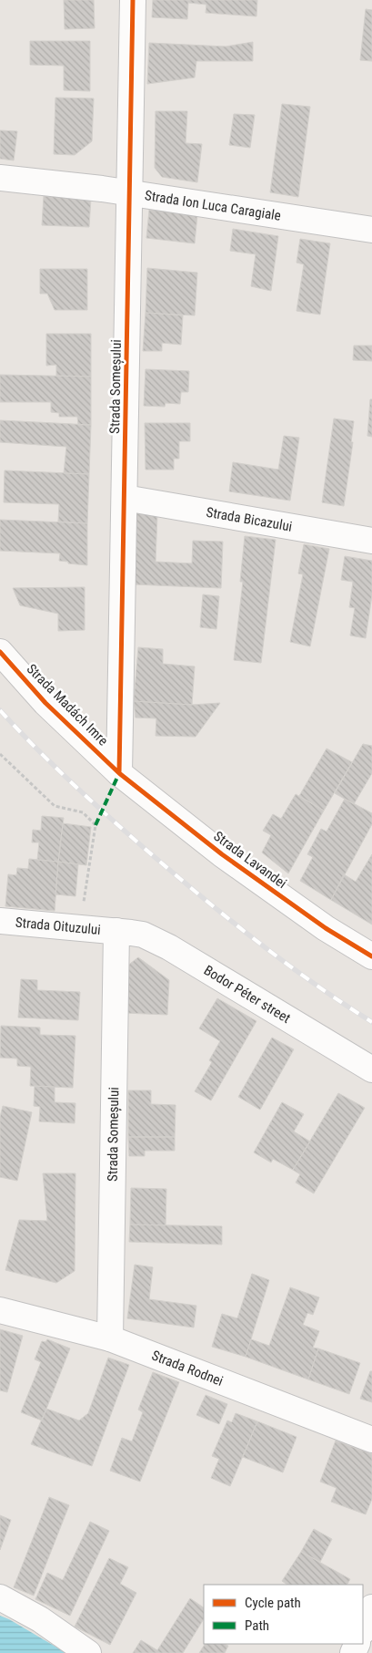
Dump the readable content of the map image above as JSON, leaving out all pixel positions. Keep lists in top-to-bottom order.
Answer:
{
  "streets": {
    "street": [
      "Strada Ion Luca Caragiale",
      "Strada Someșului",
      "Strada Bicazului",
      "Strada Madách Imre",
      "Strada Lavandei",
      "Strada Oituzului",
      "Bodor Péter street",
      "Strada Rodnei"
    ]
  },
  "crossings": [
    ["Strada Ion Luca Caragiale", "Strada Someșului"],
    ["Strada Someșului", "Strada Bicazului"],
    ["Strada Someșului", "Strada Madách Imre"],
    ["Strada Someșului", "Strada Lavandei"],
    ["Strada Someșului", "Strada Oituzului"],
    ["Strada Someșului", "Bodor Péter street"],
    ["Strada Someșului", "Strada Rodnei"],
    ["Strada Madách Imre", "Strada Lavandei"],
    ["Strada Oituzului", "Bodor Péter street"]
  ],
  "legend": ["Cycle path", "Path"]
}
